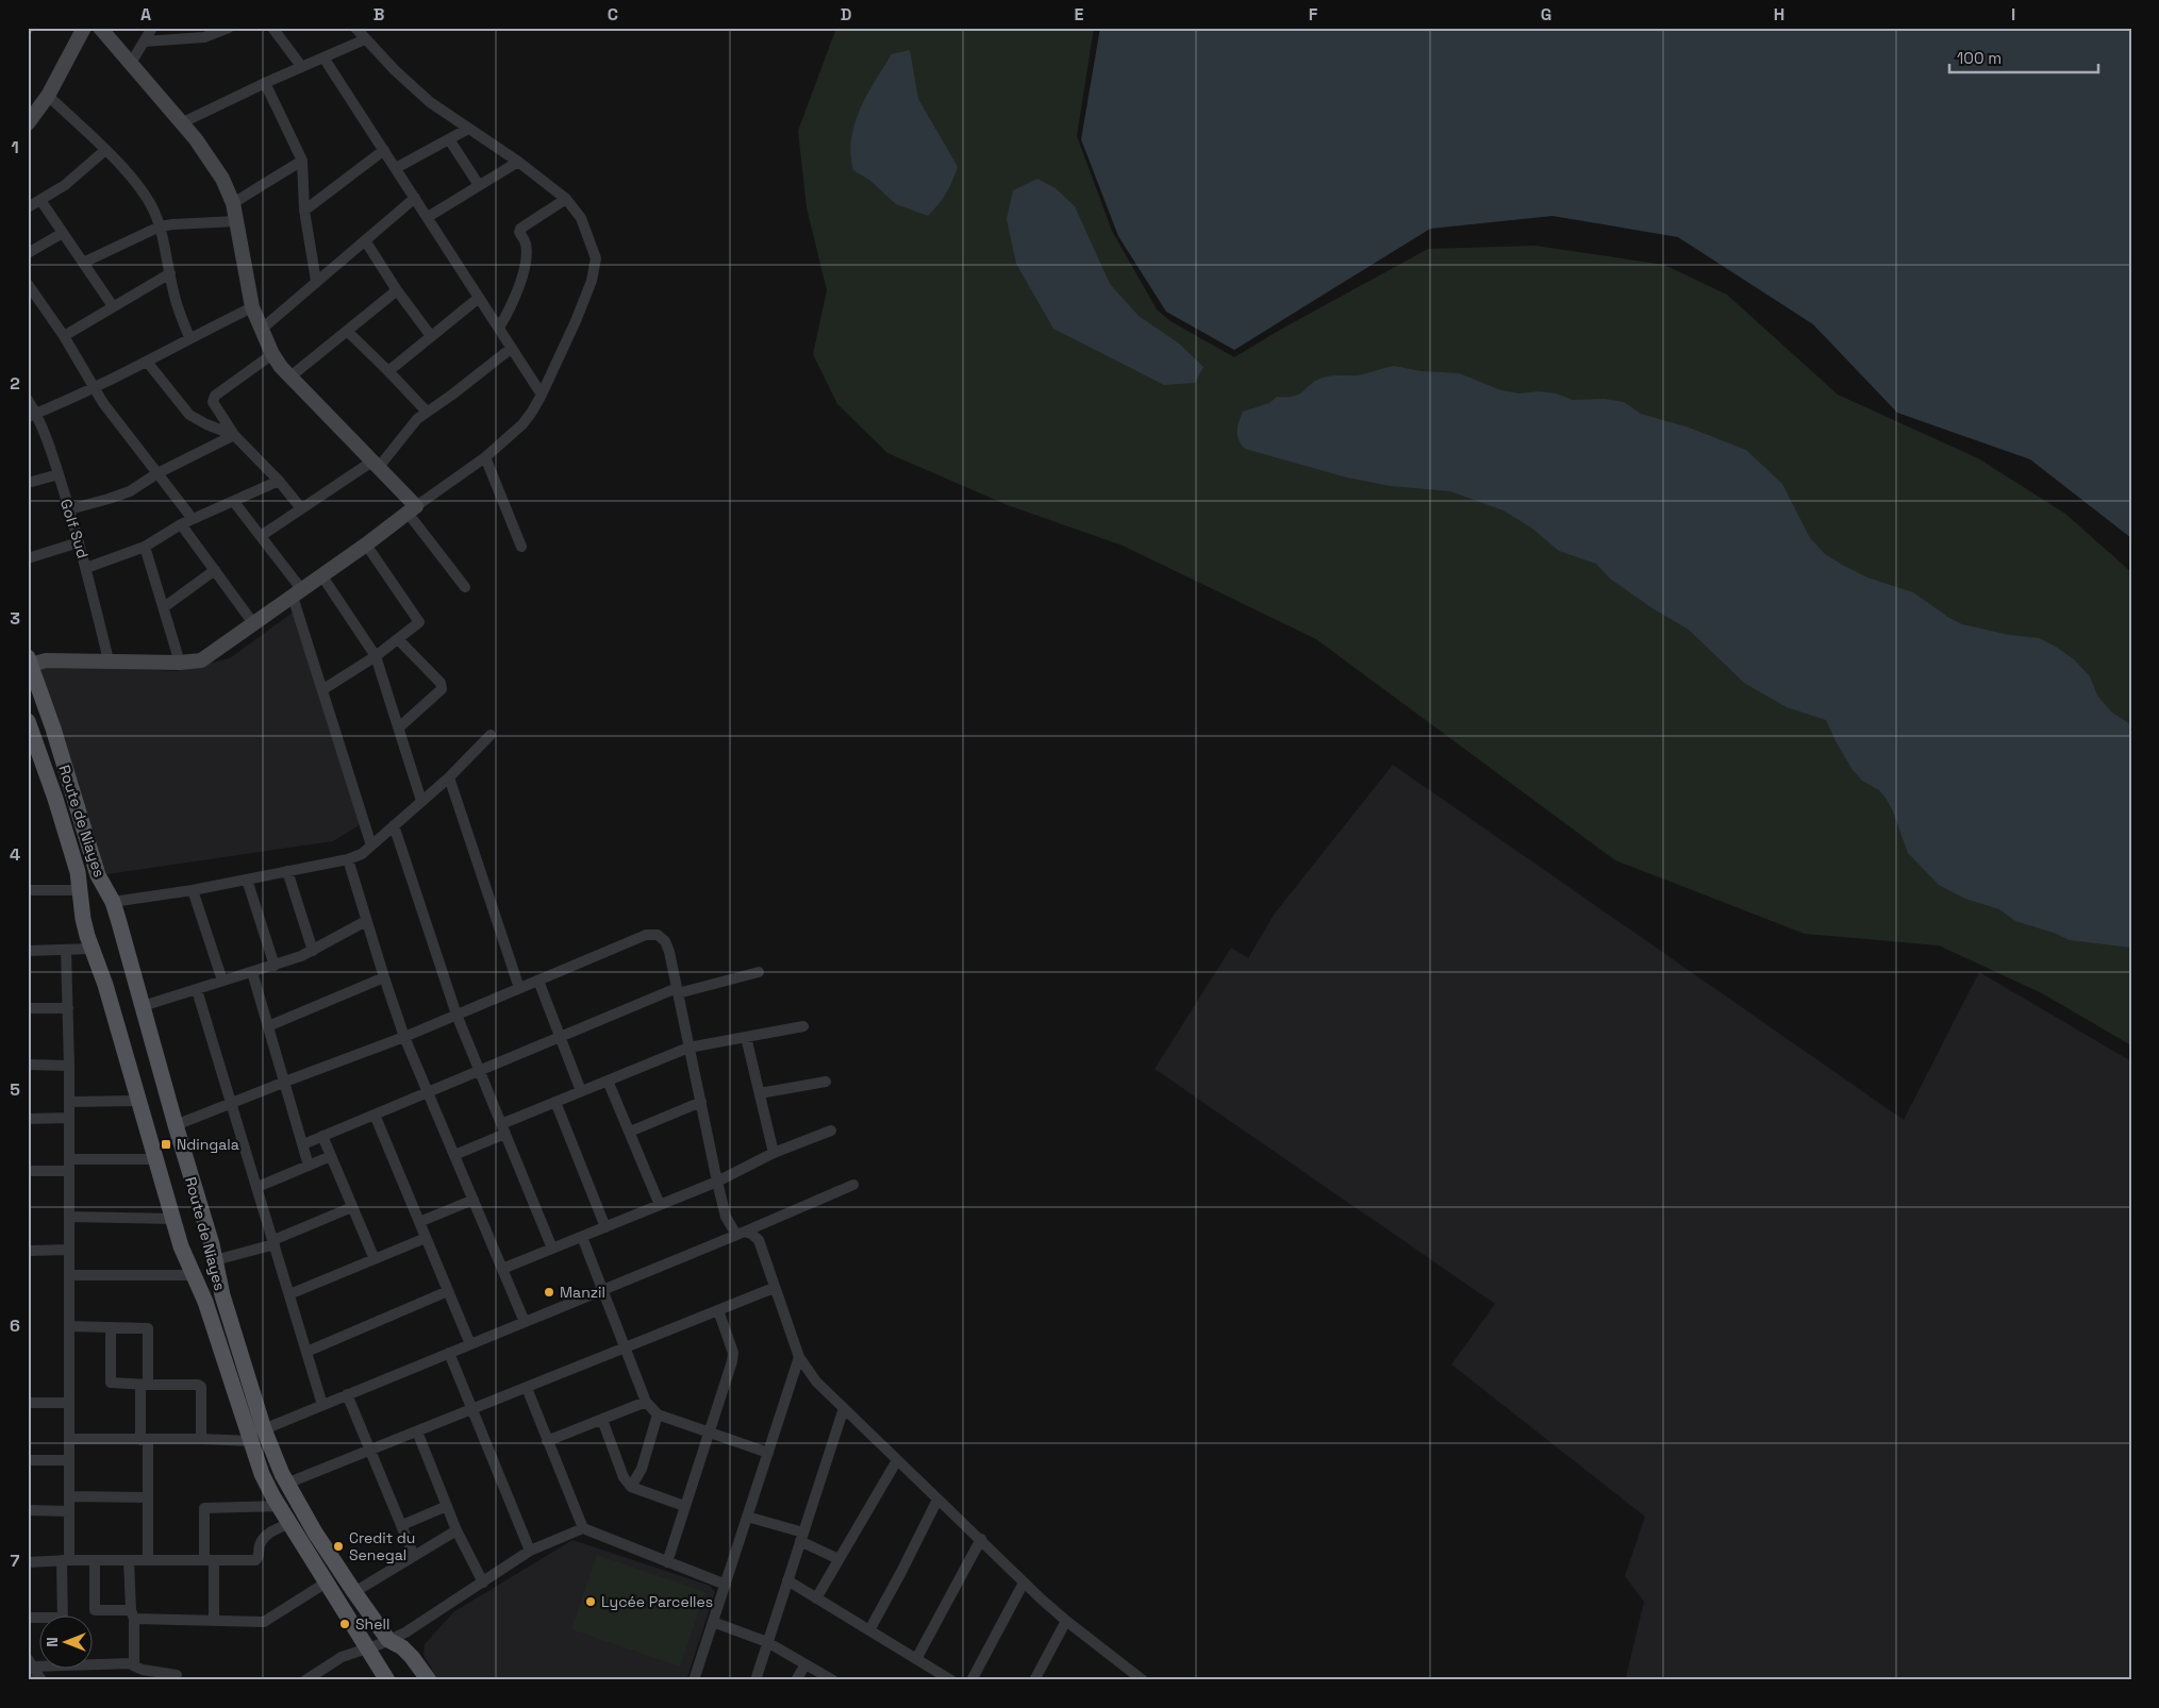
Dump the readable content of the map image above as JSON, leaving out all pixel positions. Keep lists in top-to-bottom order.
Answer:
{
  "streets": {
    "main road": ["Route de Niayes"],
    "street": ["Golf Sud"]
  },
  "places": {
    "transit": ["Ndingala"],
    "other": [
      "Manzil",
      "Credit du Senegal",
      "Lycée Parcelles",
      "Shell"
    ]
  },
  "scale_bar": "100 m",
  "north": "left",
  "grid": {
    "columns": [
      "A",
      "B",
      "C",
      "D",
      "E",
      "F",
      "G",
      "H",
      "I"
    ],
    "rows": [
      "1",
      "2",
      "3",
      "4",
      "5",
      "6",
      "7"
    ]
  }
}
